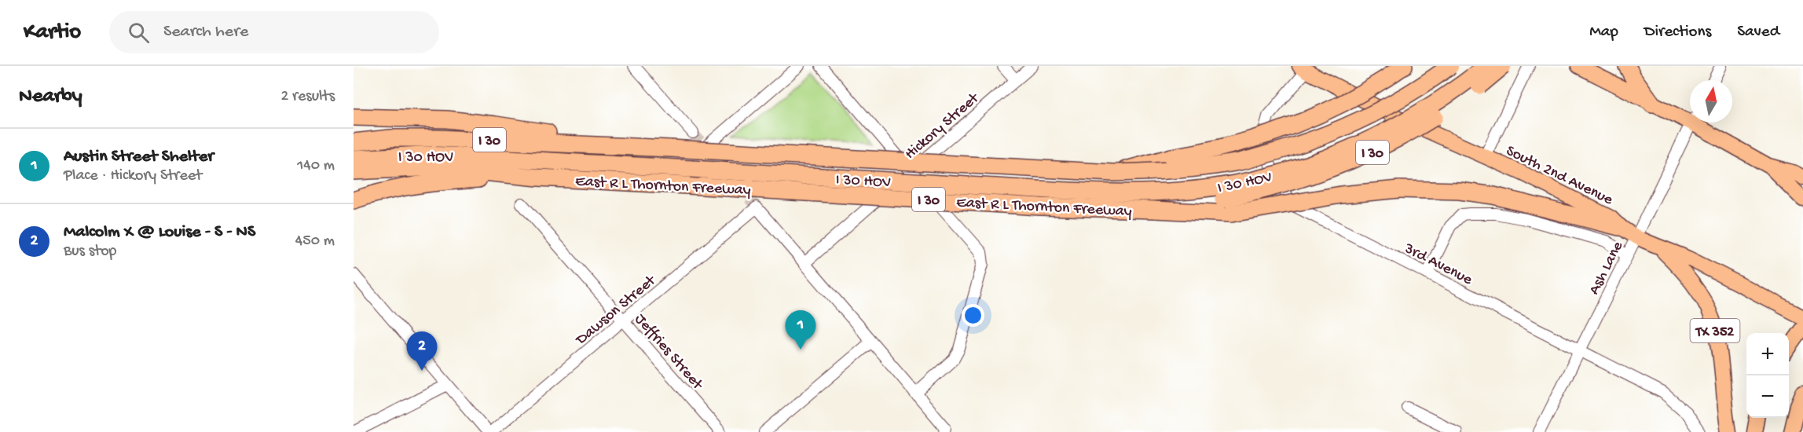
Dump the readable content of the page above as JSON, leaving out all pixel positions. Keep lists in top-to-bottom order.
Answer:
{
  "streets": {
    "highway": ["I 30", "I 30 HOV", "East R L Thornton Freeway"],
    "main road": ["South 2nd Avenue", "TX 352"],
    "street": [
      "Hickory Street",
      "3rd Avenue",
      "Ash Lane",
      "Dawson Street",
      "Jeffries Street"
    ]
  },
  "crossings": [
    ["Hickory Street", "Dawson Street"],
    ["South 2nd Avenue", "3rd Avenue"],
    ["South 2nd Avenue", "Ash Lane"],
    ["South 2nd Avenue", "TX 352"],
    ["3rd Avenue", "Ash Lane"],
    ["Dawson Street", "Jeffries Street"]
  ],
  "north": "top",
  "page": {
    "header": "Kartio",
    "search": "Search here",
    "nav": ["Map", "Directions", "Saved"],
    "heading": ["Nearby", "2 results"],
    "list": [
      {
        "mark": "1",
        "name": "Austin Street Shelter",
        "note": "Place · Hickory Street",
        "value": "140 m"
      },
      {
        "mark": "2",
        "name": "Malcolm X @ Louise - S - NS",
        "note": "Bus stop",
        "value": "450 m"
      }
    ],
    "pins": ["1", "2"],
    "map_buttons": ["+", "−"]
  }
}
